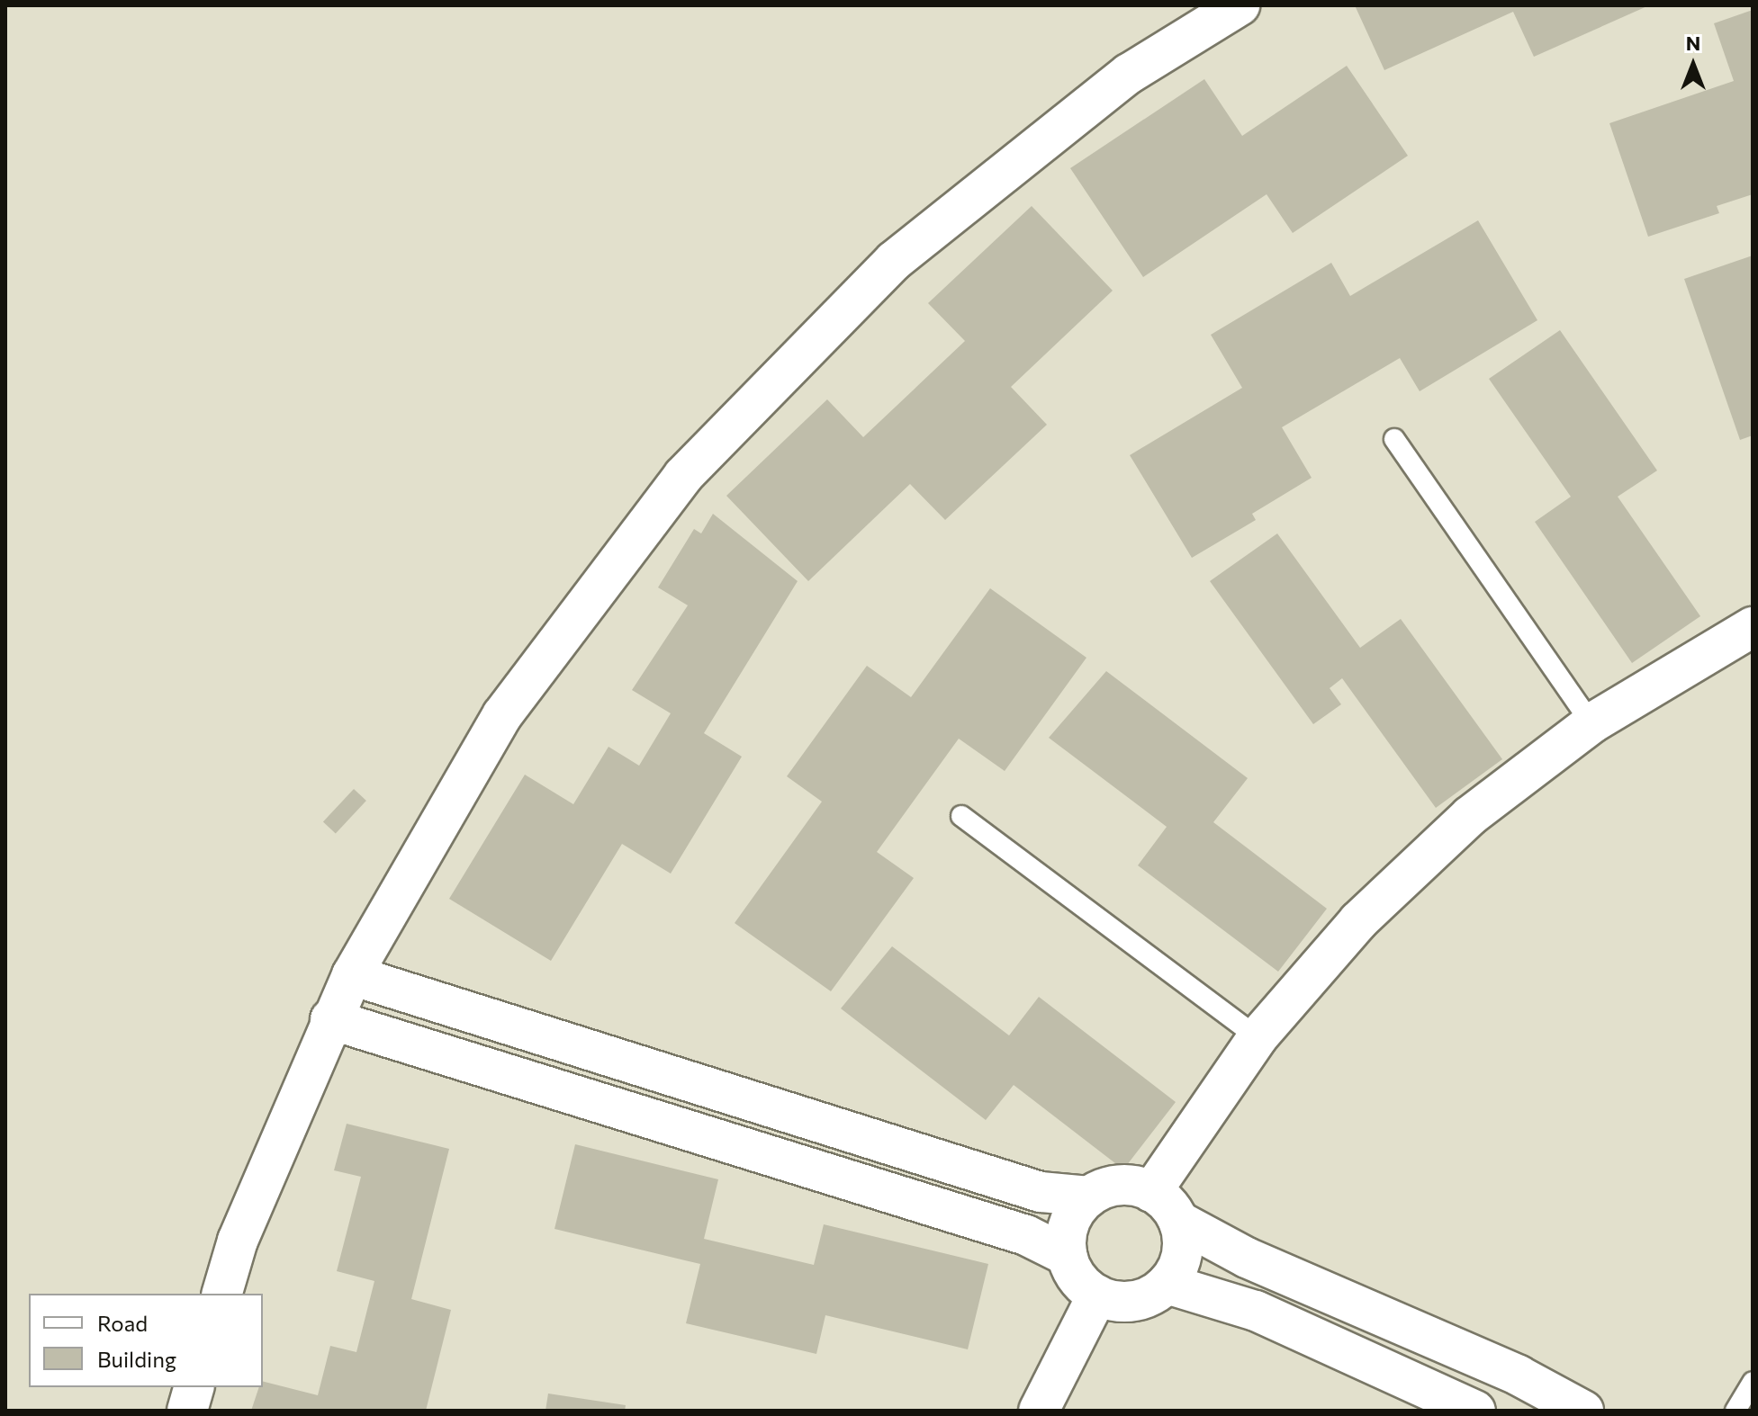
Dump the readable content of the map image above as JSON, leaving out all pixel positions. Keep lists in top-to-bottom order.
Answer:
{
  "legend": ["Road", "Building"],
  "north": "top"
}
